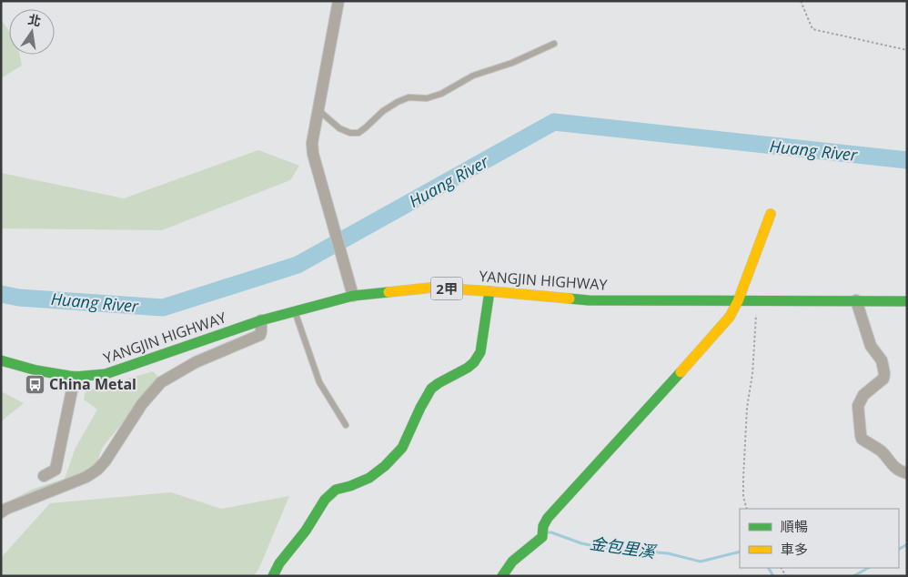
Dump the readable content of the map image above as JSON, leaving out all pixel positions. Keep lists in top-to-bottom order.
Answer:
{
  "streets": {
    "main road": ["YANGJIN HIGHWAY", "2甲"]
  },
  "water": ["Huang River", "金包里溪"],
  "places": {
    "bus stop": ["China Metal"]
  },
  "legend": ["順暢", "車多"],
  "north": "top"
}
